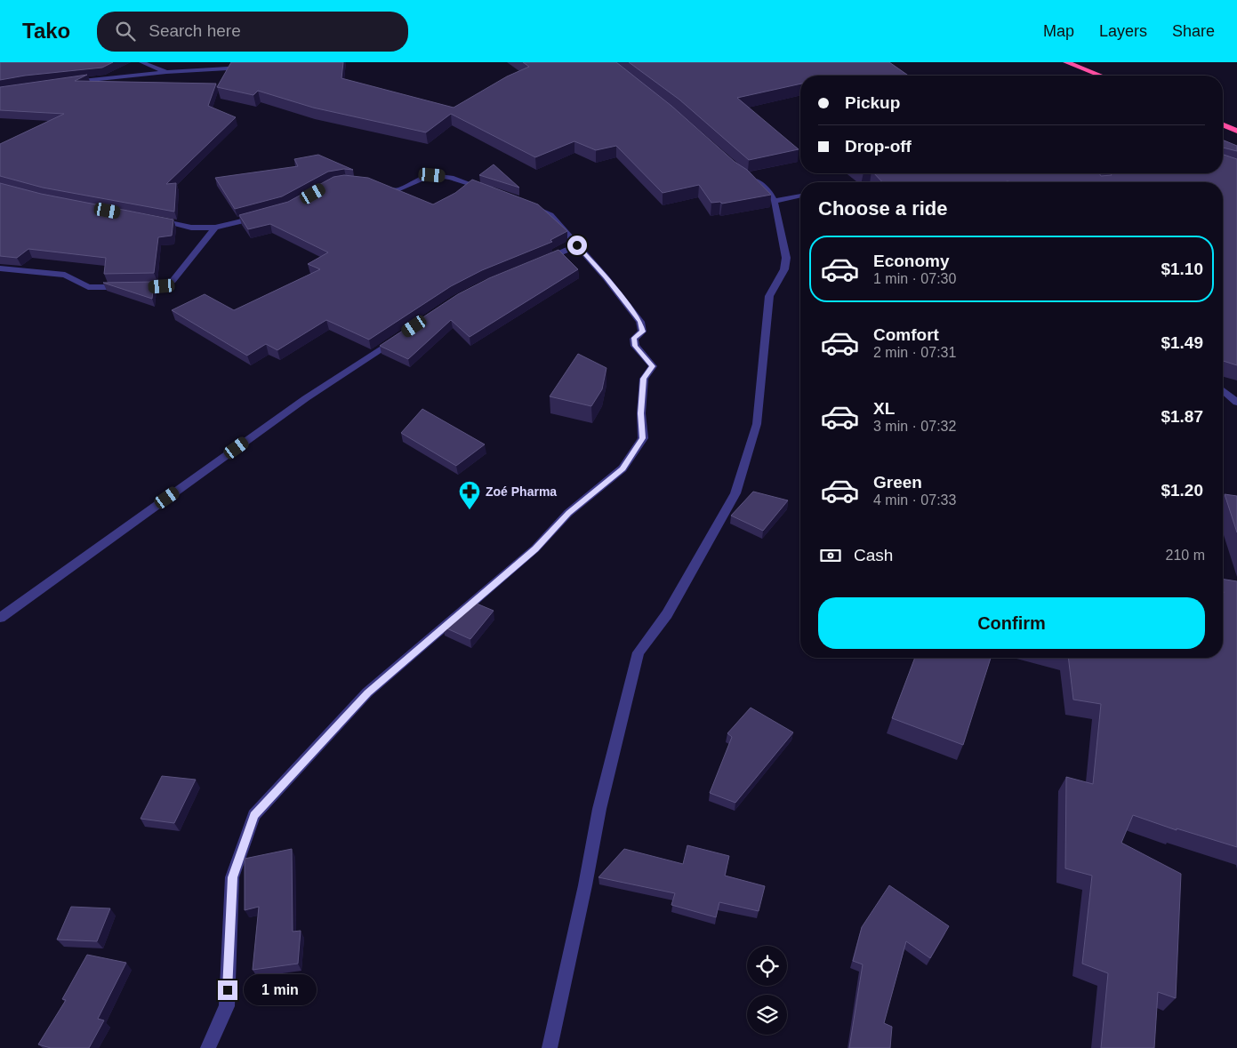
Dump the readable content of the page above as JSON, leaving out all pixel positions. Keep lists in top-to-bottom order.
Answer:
{
  "places": {
    "pharmacy": ["Zoé Pharma"]
  },
  "page": {
    "header": "Tako",
    "search": "Search here",
    "nav": ["Map", "Layers", "Share"],
    "banner": ["Pickup", "Drop-off"],
    "heading": "Choose a ride",
    "list": [
      {
        "name": "Economy",
        "note": "1 min · 07:30",
        "value": "$1.10"
      },
      {
        "name": "Comfort",
        "note": "2 min · 07:31",
        "value": "$1.49"
      },
      {
        "name": "XL",
        "note": "3 min · 07:32",
        "value": "$1.87"
      },
      {
        "name": "Green",
        "note": "4 min · 07:33",
        "value": "$1.20"
      }
    ],
    "pay": ["Cash", "210 m"],
    "buttons": "Confirm",
    "bubble": "1 min"
  }
}
